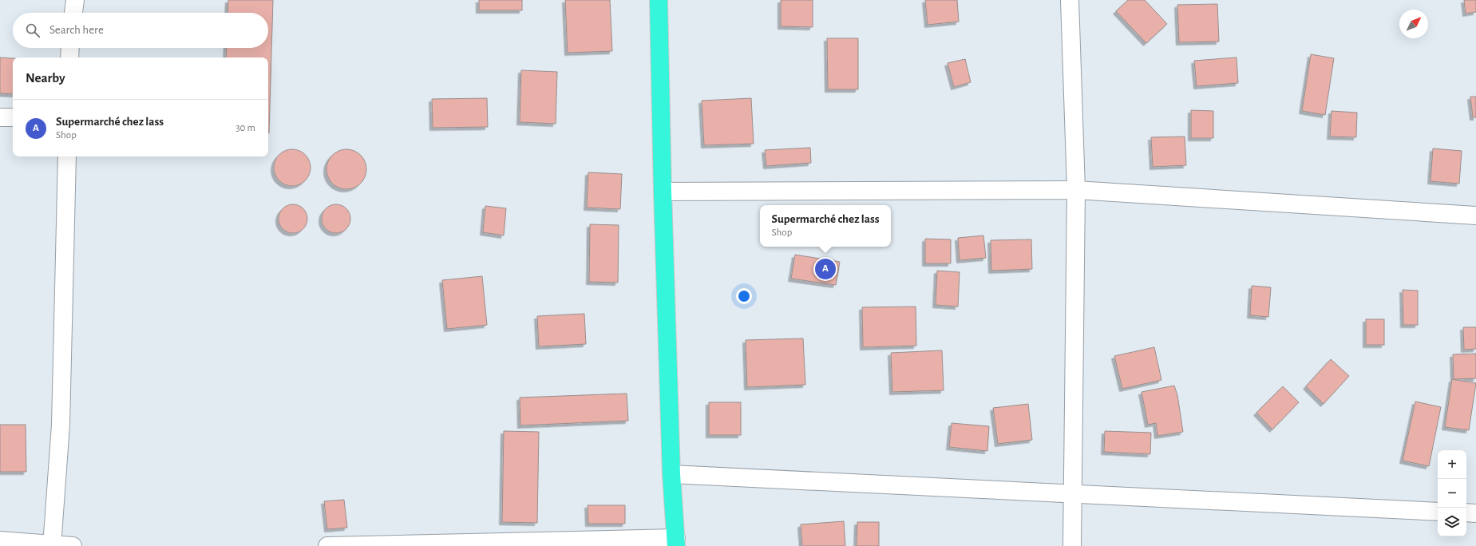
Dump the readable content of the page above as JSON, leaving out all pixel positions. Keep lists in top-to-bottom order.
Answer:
{
  "north": "top right",
  "page": {
    "search": "Search here",
    "heading": "Nearby",
    "list": [
      {
        "mark": "A",
        "name": "Supermarché chez lass",
        "note": "Shop",
        "value": "30 m"
      }
    ],
    "popup": ["Supermarché chez lass", "Shop"],
    "pins": "A",
    "map_buttons": ["+", "−"]
  }
}
